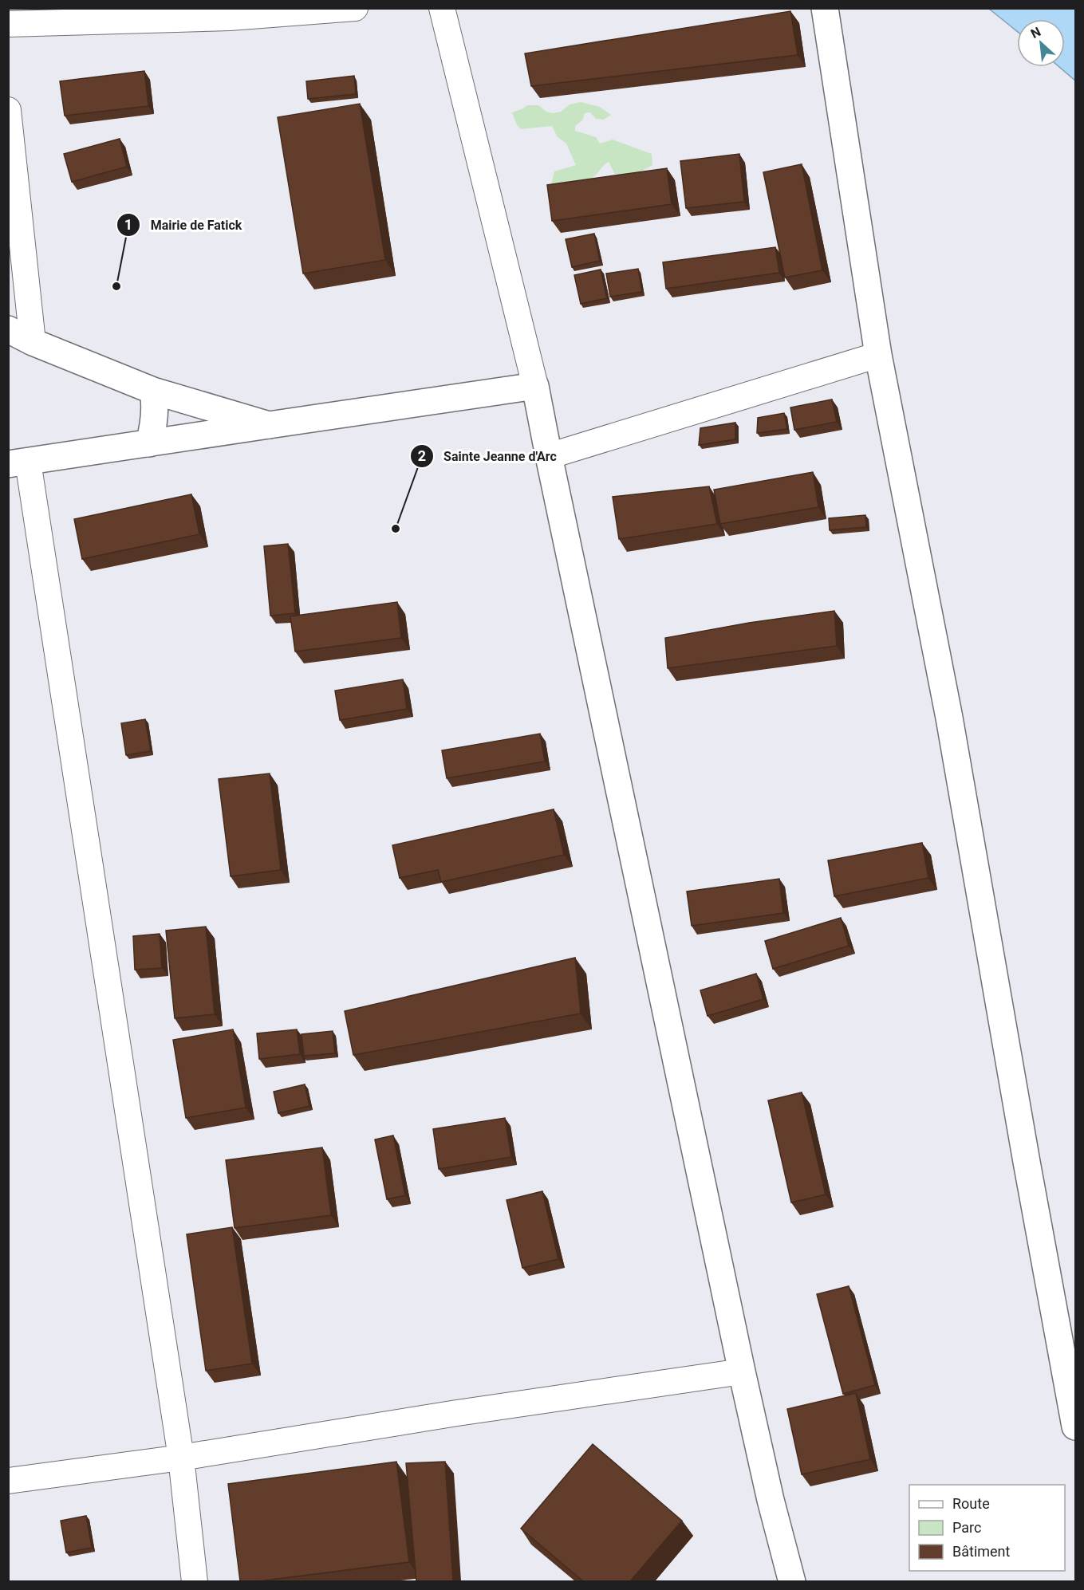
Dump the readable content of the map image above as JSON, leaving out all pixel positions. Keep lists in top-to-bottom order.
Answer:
{
  "places": ["Mairie de Fatick", "Sainte Jeanne d'Arc"],
  "legend": ["Route", "Parc", "Bâtiment"],
  "north": "top left"
}
